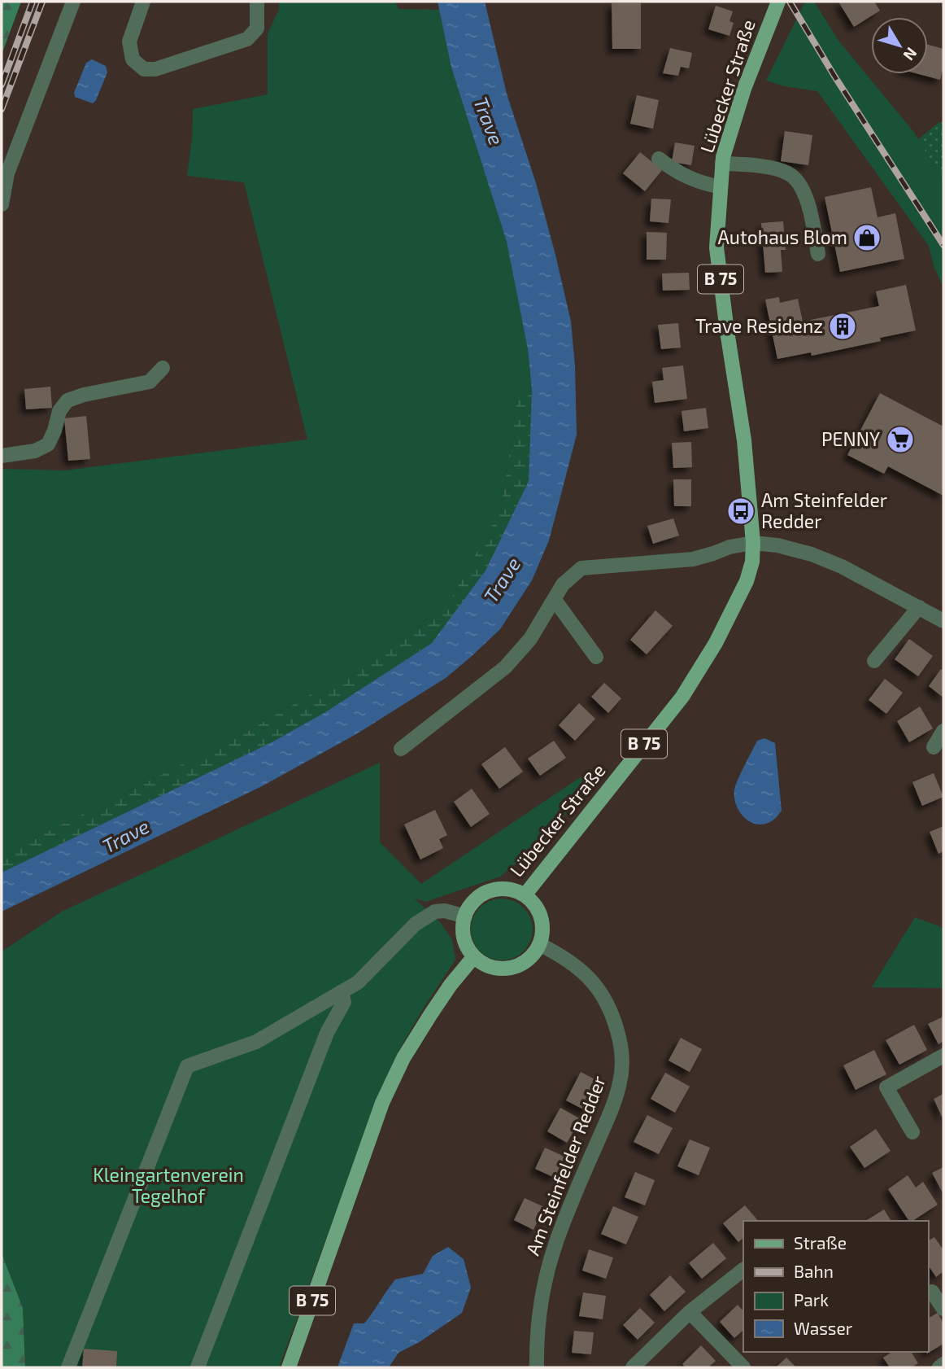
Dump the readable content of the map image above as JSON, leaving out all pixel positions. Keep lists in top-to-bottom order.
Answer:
{
  "streets": {
    "main road": ["Lübecker Straße", "B 75"],
    "street": ["Am Steinfelder Redder"]
  },
  "crossings": [
    ["Lübecker Straße", "B 75"],
    ["Lübecker Straße", "Am Steinfelder Redder"],
    ["B 75", "Am Steinfelder Redder"]
  ],
  "water": ["Trave"],
  "parks": ["Kleingartenverein Tegelhof"],
  "places": {
    "shop": ["Autohaus Blom"],
    "building": ["Trave Residenz"],
    "supermarket": ["PENNY"],
    "bus stop": ["Am Steinfelder Redder"]
  },
  "legend": [
    "Straße",
    "Bahn",
    "Park",
    "Wasser"
  ],
  "north": "bottom right"
}
